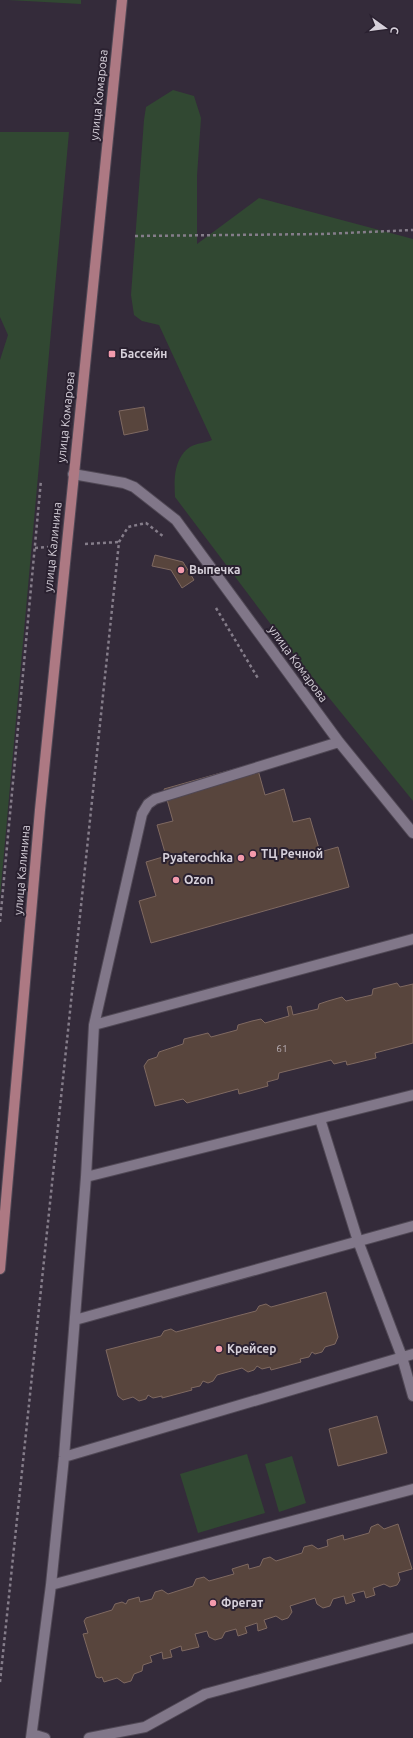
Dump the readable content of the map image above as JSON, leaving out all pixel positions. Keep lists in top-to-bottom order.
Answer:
{
  "streets": {
    "main road": ["улица Комарова", "улица Калинина"]
  },
  "crossings": [
    ["улица Комарова", "улица Калинина"]
  ],
  "places": {
    "transit": ["Бассейн"],
    "other": [
      "Выпечка",
      "ТЦ Речной",
      "Pyaterochka",
      "Ozon",
      "Крейсер",
      "Фрегат"
    ]
  },
  "house_numbers": ["61"],
  "north": "right"
}
